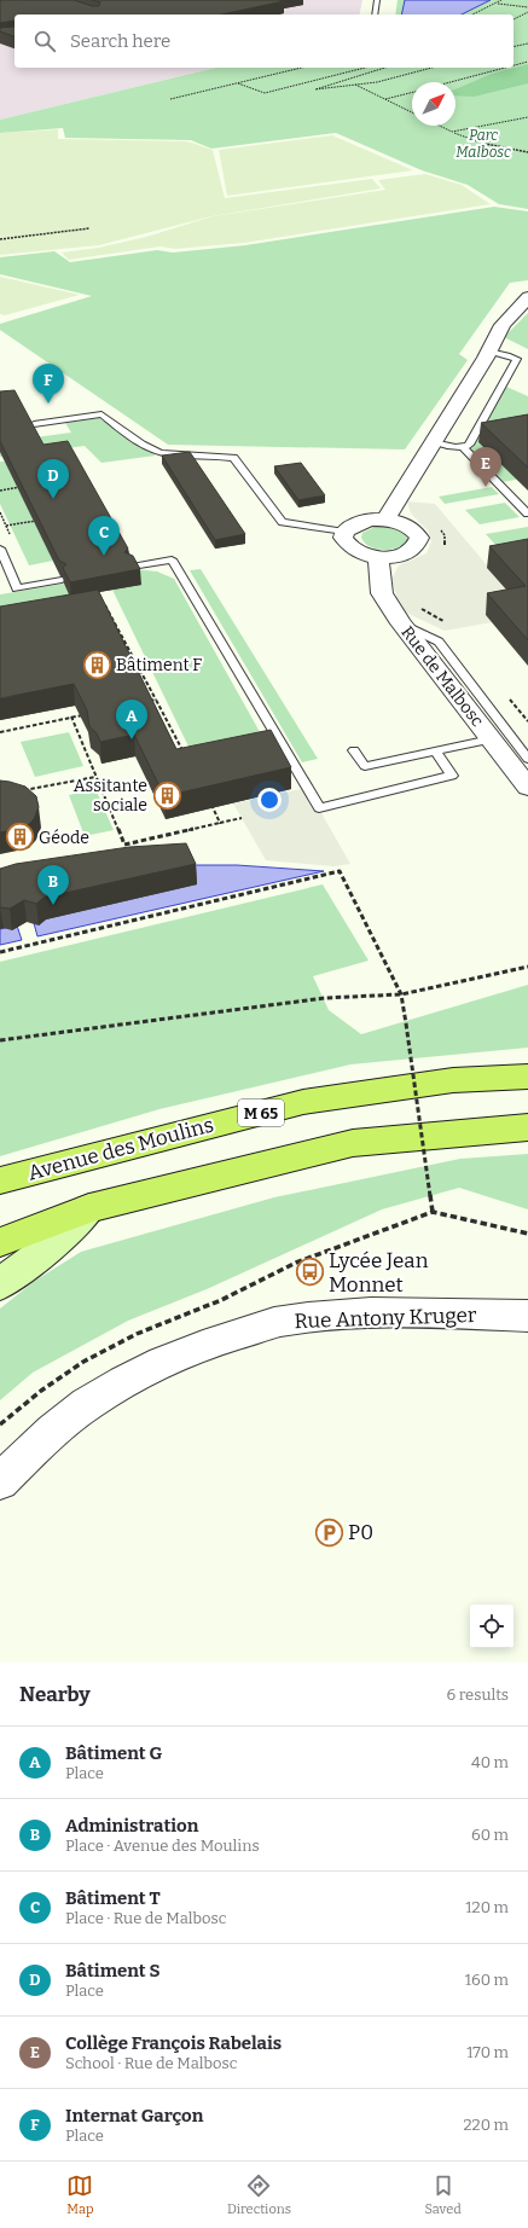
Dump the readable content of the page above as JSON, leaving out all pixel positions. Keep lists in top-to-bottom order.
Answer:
{
  "streets": {
    "main road": ["M 65", "Avenue des Moulins"],
    "street": ["Rue de Malbosc", "Rue Antony Kruger"]
  },
  "parks": ["Parc Malbosc"],
  "places": {
    "building": ["Bâtiment F", "Assitante sociale", "Géode"],
    "bus stop": ["Lycée Jean Monnet"],
    "parking": ["P0"]
  },
  "north": "top right",
  "page": {
    "search": "Search here",
    "pins": [
      "F",
      "E",
      "D",
      "C",
      "A",
      "B"
    ],
    "heading": ["Nearby", "6 results"],
    "list": [
      {
        "mark": "A",
        "name": "Bâtiment G",
        "note": "Place",
        "value": "40 m"
      },
      {
        "mark": "B",
        "name": "Administration",
        "note": "Place · Avenue des Moulins",
        "value": "60 m"
      },
      {
        "mark": "C",
        "name": "Bâtiment T",
        "note": "Place · Rue de Malbosc",
        "value": "120 m"
      },
      {
        "mark": "D",
        "name": "Bâtiment S",
        "note": "Place",
        "value": "160 m"
      },
      {
        "mark": "E",
        "name": "Collège François Rabelais",
        "note": "School · Rue de Malbosc",
        "value": "170 m"
      },
      {
        "mark": "F",
        "name": "Internat Garçon",
        "note": "Place",
        "value": "220 m"
      }
    ],
    "nav": ["Map", "Directions", "Saved"]
  }
}
